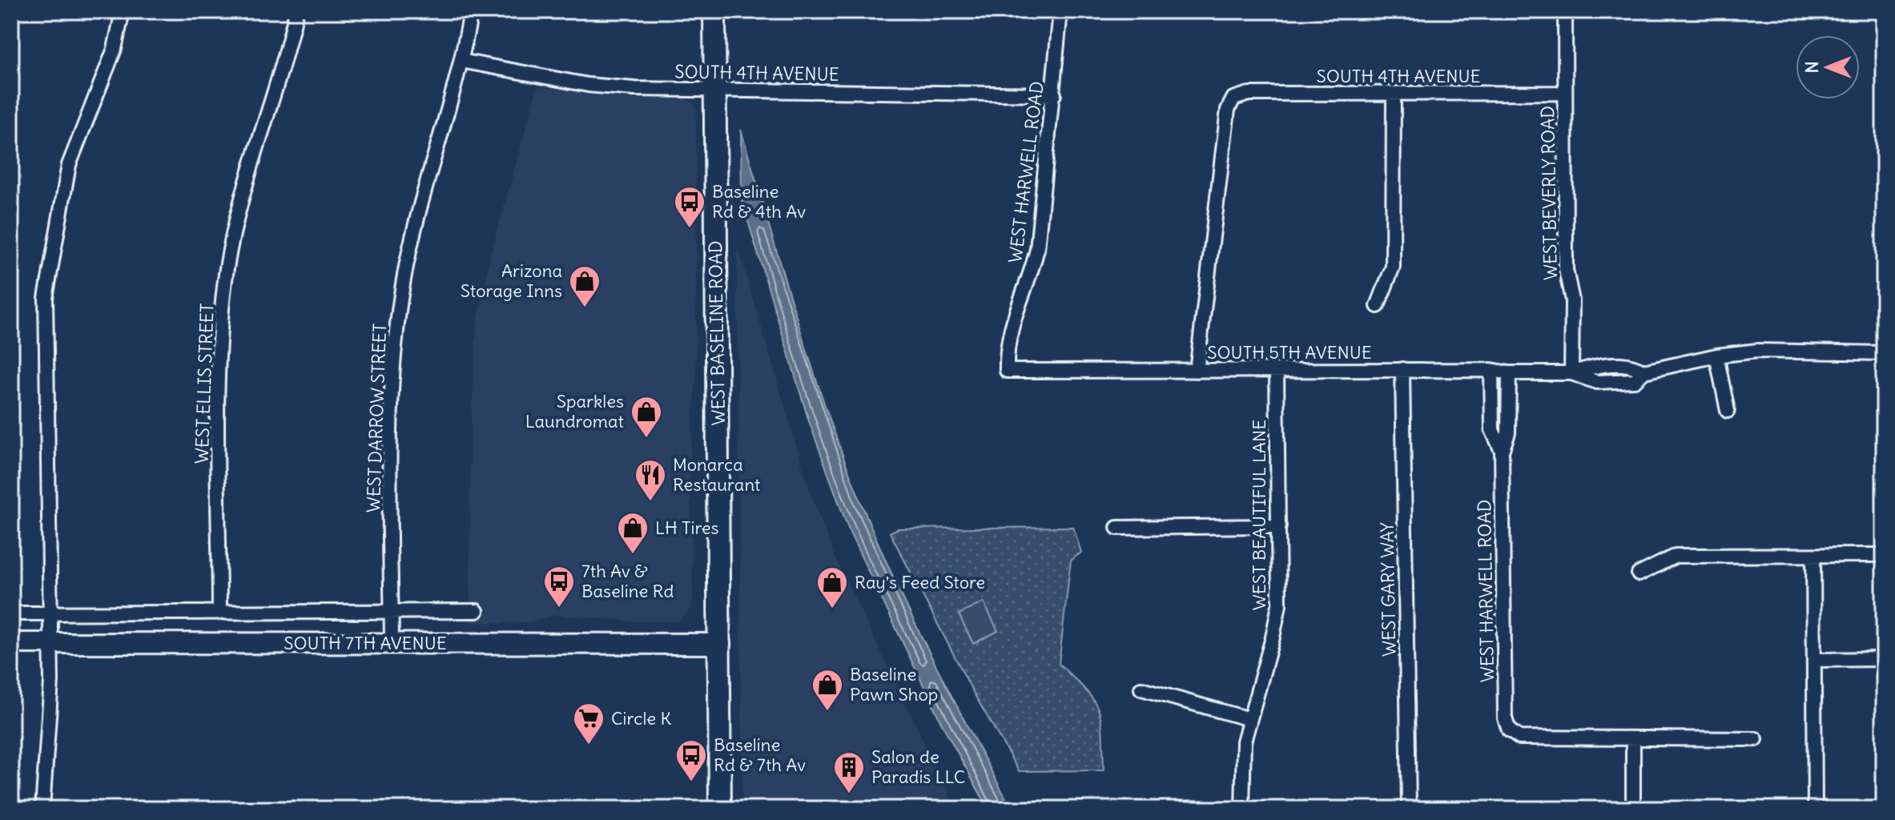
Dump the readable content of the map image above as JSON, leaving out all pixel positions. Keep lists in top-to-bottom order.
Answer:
{
  "streets": {
    "main road": ["WEST BASELINE ROAD", "SOUTH 7TH AVENUE"],
    "street": [
      "SOUTH 4TH AVENUE",
      "WEST HARWELL ROAD",
      "WEST BEVERLY ROAD",
      "SOUTH 5TH AVENUE",
      "WEST ELLIS STREET",
      "WEST DARROW STREET",
      "WEST BEAUTIFUL LANE",
      "WEST GARY WAY"
    ]
  },
  "crossings": [
    ["SOUTH 4TH AVENUE", "WEST HARWELL ROAD"],
    ["SOUTH 4TH AVENUE", "WEST BEVERLY ROAD"],
    ["SOUTH 4TH AVENUE", "WEST BASELINE ROAD"],
    ["SOUTH 4TH AVENUE", "SOUTH 5TH AVENUE"],
    ["SOUTH 4TH AVENUE", "WEST DARROW STREET"],
    ["WEST HARWELL ROAD", "SOUTH 5TH AVENUE"],
    ["WEST BEVERLY ROAD", "SOUTH 5TH AVENUE"],
    ["WEST BASELINE ROAD", "SOUTH 7TH AVENUE"],
    ["SOUTH 5TH AVENUE", "WEST BEAUTIFUL LANE"],
    ["SOUTH 5TH AVENUE", "WEST GARY WAY"],
    ["WEST ELLIS STREET", "SOUTH 7TH AVENUE"],
    ["WEST DARROW STREET", "SOUTH 7TH AVENUE"]
  ],
  "places": {
    "bus stop": ["Baseline Rd & 4th Av", "7th Av & Baseline Rd", "Baseline Rd & 7th Av"],
    "shop": [
      "Arizona Storage Inns",
      "Sparkles Laundromat",
      "LH Tires",
      "Ray's Feed Store",
      "Baseline Pawn Shop"
    ],
    "restaurant": ["Monarca Restaurant"],
    "supermarket": ["Circle K"],
    "building": ["Salon de Paradis LLC"]
  },
  "north": "left"
}
